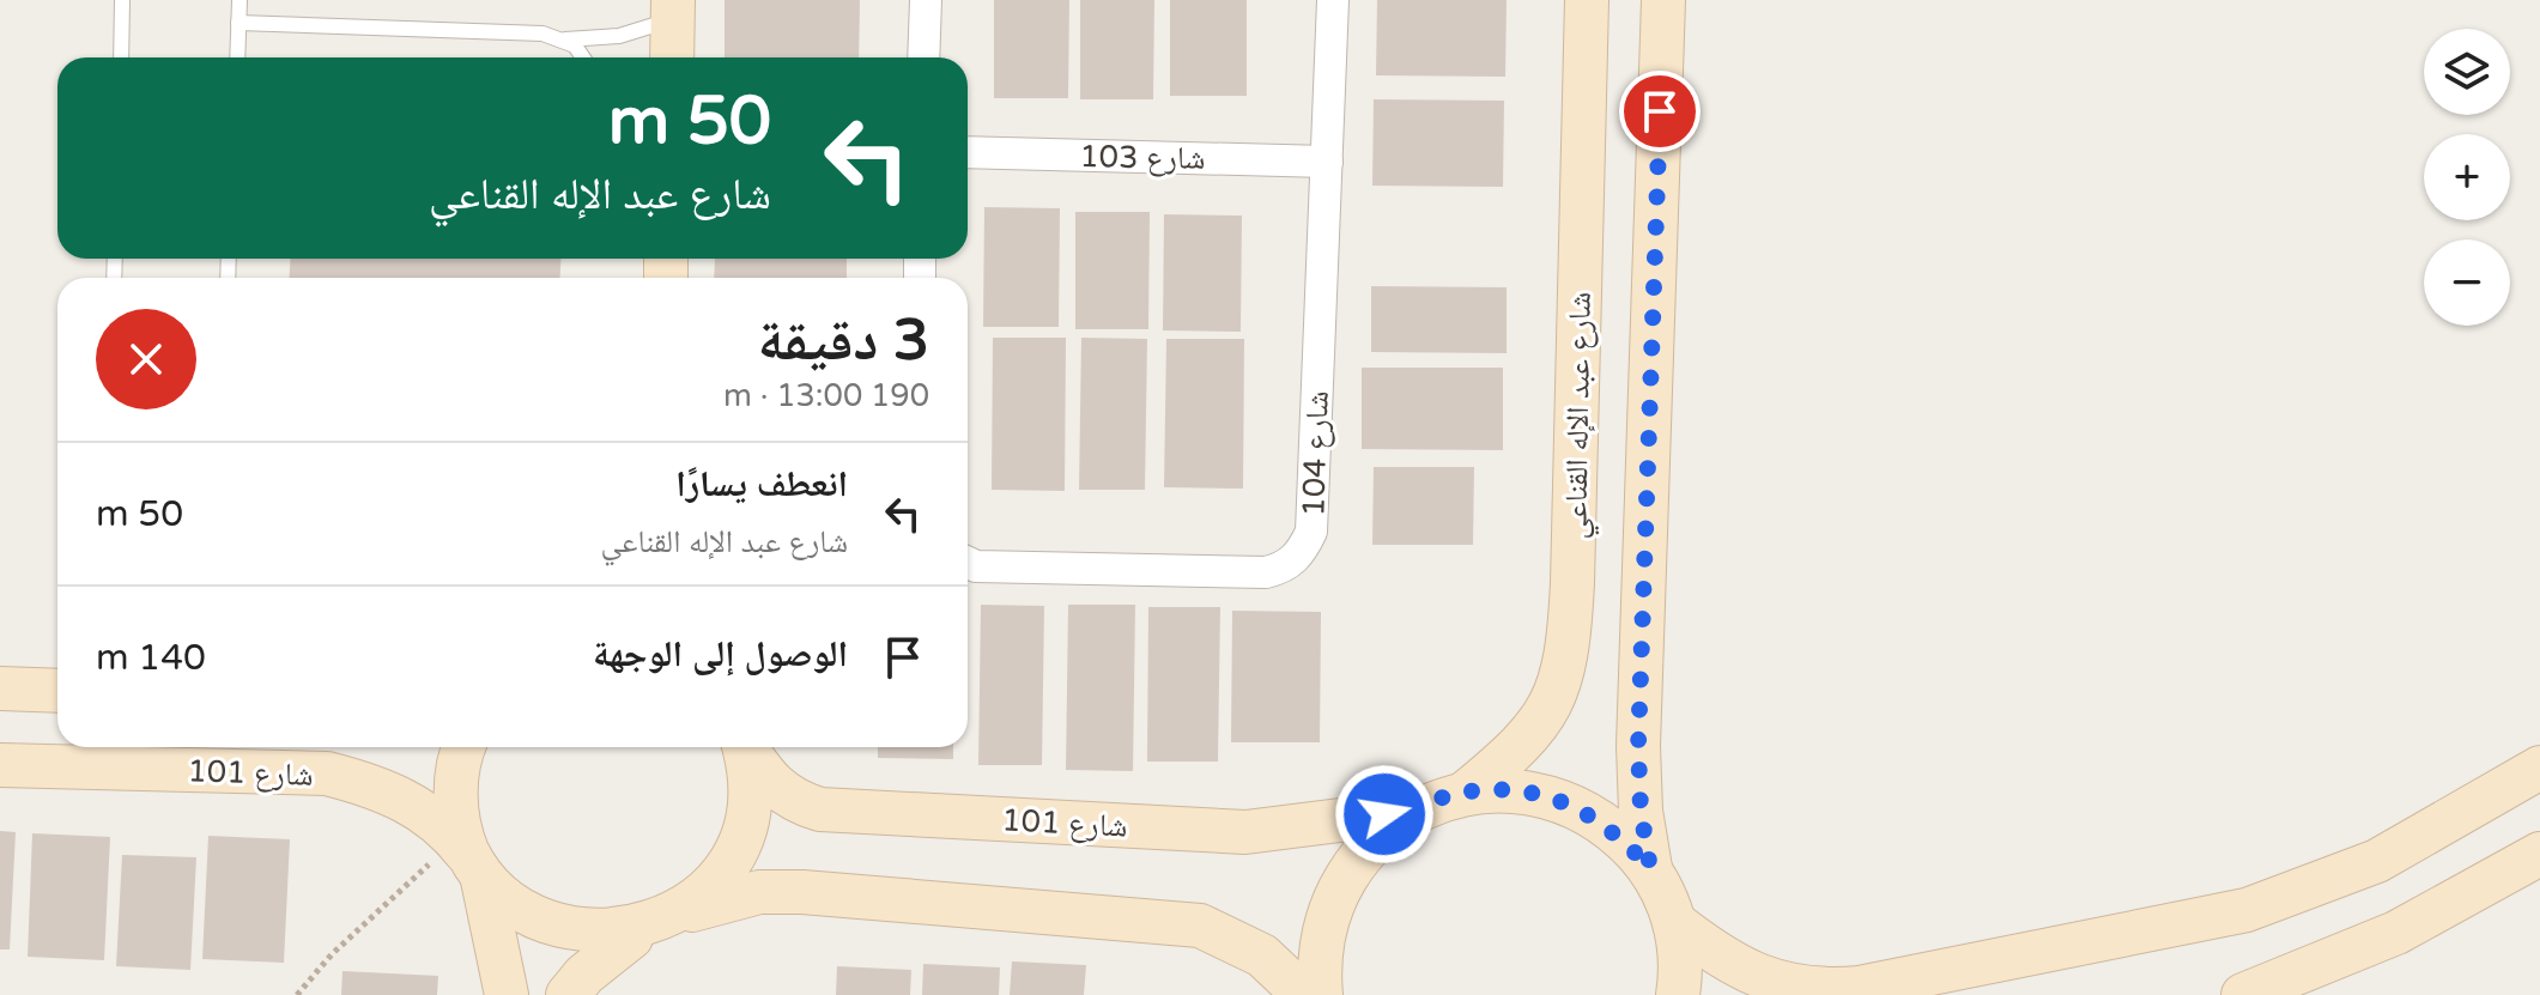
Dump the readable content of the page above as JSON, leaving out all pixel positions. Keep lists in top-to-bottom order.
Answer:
{
  "streets": {
    "main road": ["شارع عبد الإله القناعي", "شارع 101"],
    "street": ["شارع 103", "شارع 104"]
  },
  "crossings": [
    ["شارع 103", "شارع 104"]
  ],
  "page": {
    "map_buttons": ["+", "−"],
    "turn": ["50 m", "شارع عبد الإله القناعي"],
    "heading": ["3 دقيقة", "190 m · 13:00"],
    "list": [
      {
        "name": "انعطف يسارًا",
        "note": "شارع عبد الإله القناعي",
        "value": "50 m"
      },
      {
        "name": "الوصول إلى الوجهة",
        "value": "140 m"
      }
    ]
  }
}
